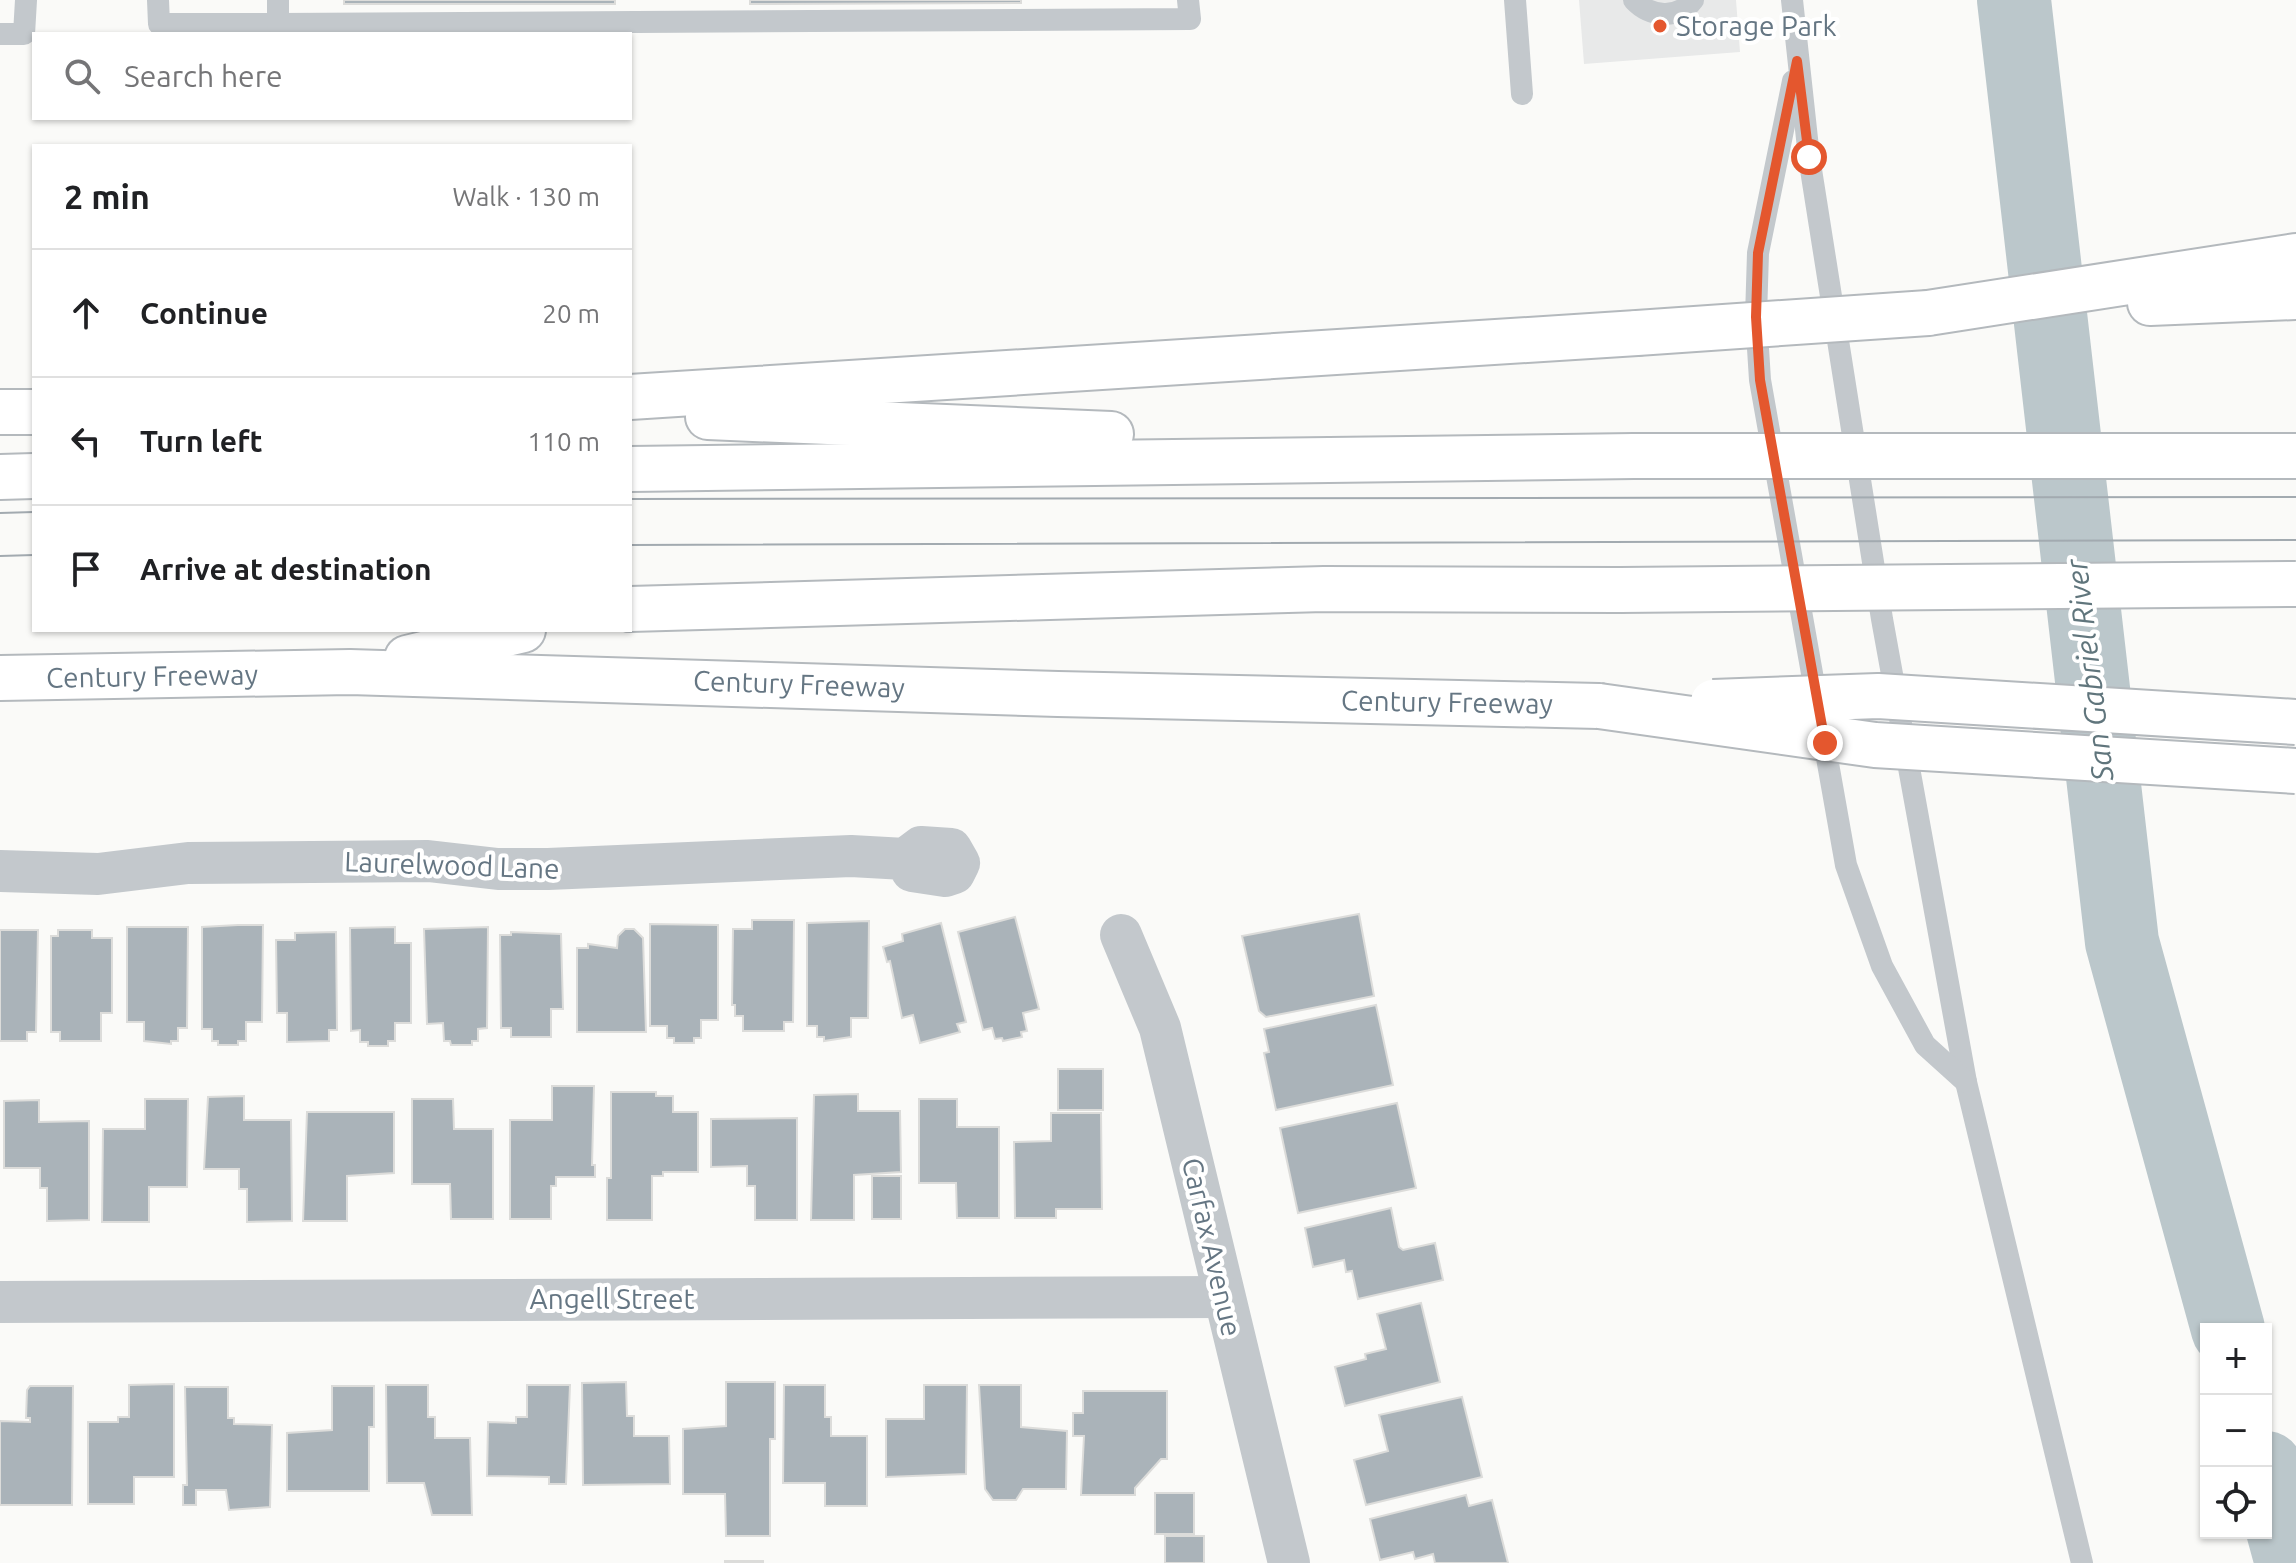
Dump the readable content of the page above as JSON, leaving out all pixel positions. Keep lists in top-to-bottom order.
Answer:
{
  "streets": {
    "highway": ["Century Freeway"],
    "street": ["Laurelwood Lane", "Carfax Avenue", "Angell Street"]
  },
  "crossings": [
    ["Carfax Avenue", "Angell Street"]
  ],
  "water": ["San Gabriel River"],
  "places": ["Storage Park"],
  "page": {
    "search": "Search here",
    "heading": ["2 min", "Walk · 130 m"],
    "list": [
      ["Continue", "20 m"],
      ["Turn left", "110 m"],
      "Arrive at destination"
    ],
    "map_buttons": ["+", "−"]
  }
}
